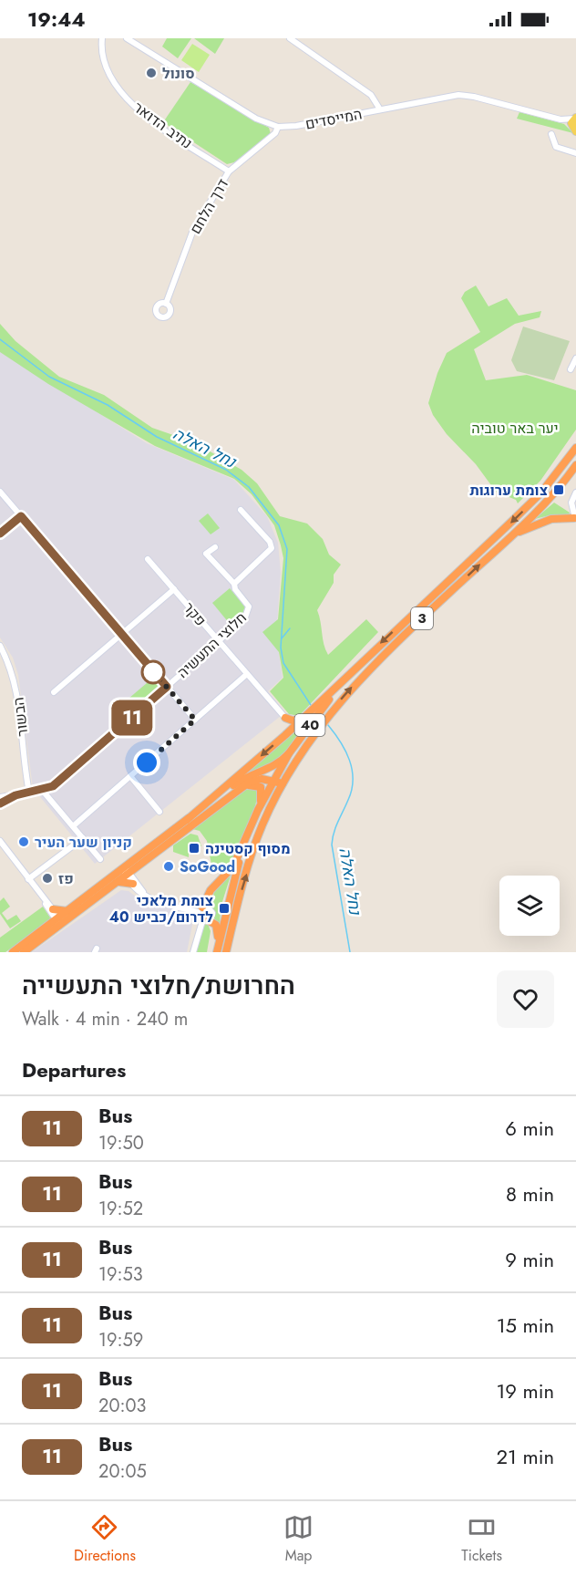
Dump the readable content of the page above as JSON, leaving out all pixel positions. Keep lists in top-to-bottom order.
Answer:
{
  "streets": {
    "highway": ["3", "40"],
    "street": [
      "המייסדים",
      "נתיב הדואר",
      "דרך הלחם",
      "פקר",
      "חלוצי התעשיה",
      "הבשור"
    ]
  },
  "crossings": [
    ["המייסדים", "דרך הלחם"],
    ["נתיב הדואר", "דרך הלחם"],
    ["פקר", "חלוצי התעשיה"],
    ["3", "40"],
    ["חלוצי התעשיה", "הבשור"]
  ],
  "water": ["נחל האלה"],
  "parks": ["יער באר טוביה"],
  "places": {
    "other": [
      "סונול",
      "קניון שער העיר",
      "SoGood",
      "פז"
    ],
    "transit": ["צומת ערוגות", "מסוף קסטינה", "צומת מלאכי לדרום/כביש 40"]
  },
  "lines": ["bus line 11"],
  "page": {
    "status": "19:44",
    "on_map": "11",
    "heading": [
      ["החרושת/חלוצי התעשייה", "Walk · 4 min · 240 m"],
      "Departures"
    ],
    "list": [
      {
        "mark": "11",
        "name": "Bus",
        "note": "19:50",
        "value": "6 min"
      },
      {
        "mark": "11",
        "name": "Bus",
        "note": "19:52",
        "value": "8 min"
      },
      {
        "mark": "11",
        "name": "Bus",
        "note": "19:53",
        "value": "9 min"
      },
      {
        "mark": "11",
        "name": "Bus",
        "note": "19:59",
        "value": "15 min"
      },
      {
        "mark": "11",
        "name": "Bus",
        "note": "20:03",
        "value": "19 min"
      },
      {
        "mark": "11",
        "name": "Bus",
        "note": "20:05",
        "value": "21 min"
      }
    ],
    "tabs": ["Directions", "Map", "Tickets"]
  }
}
